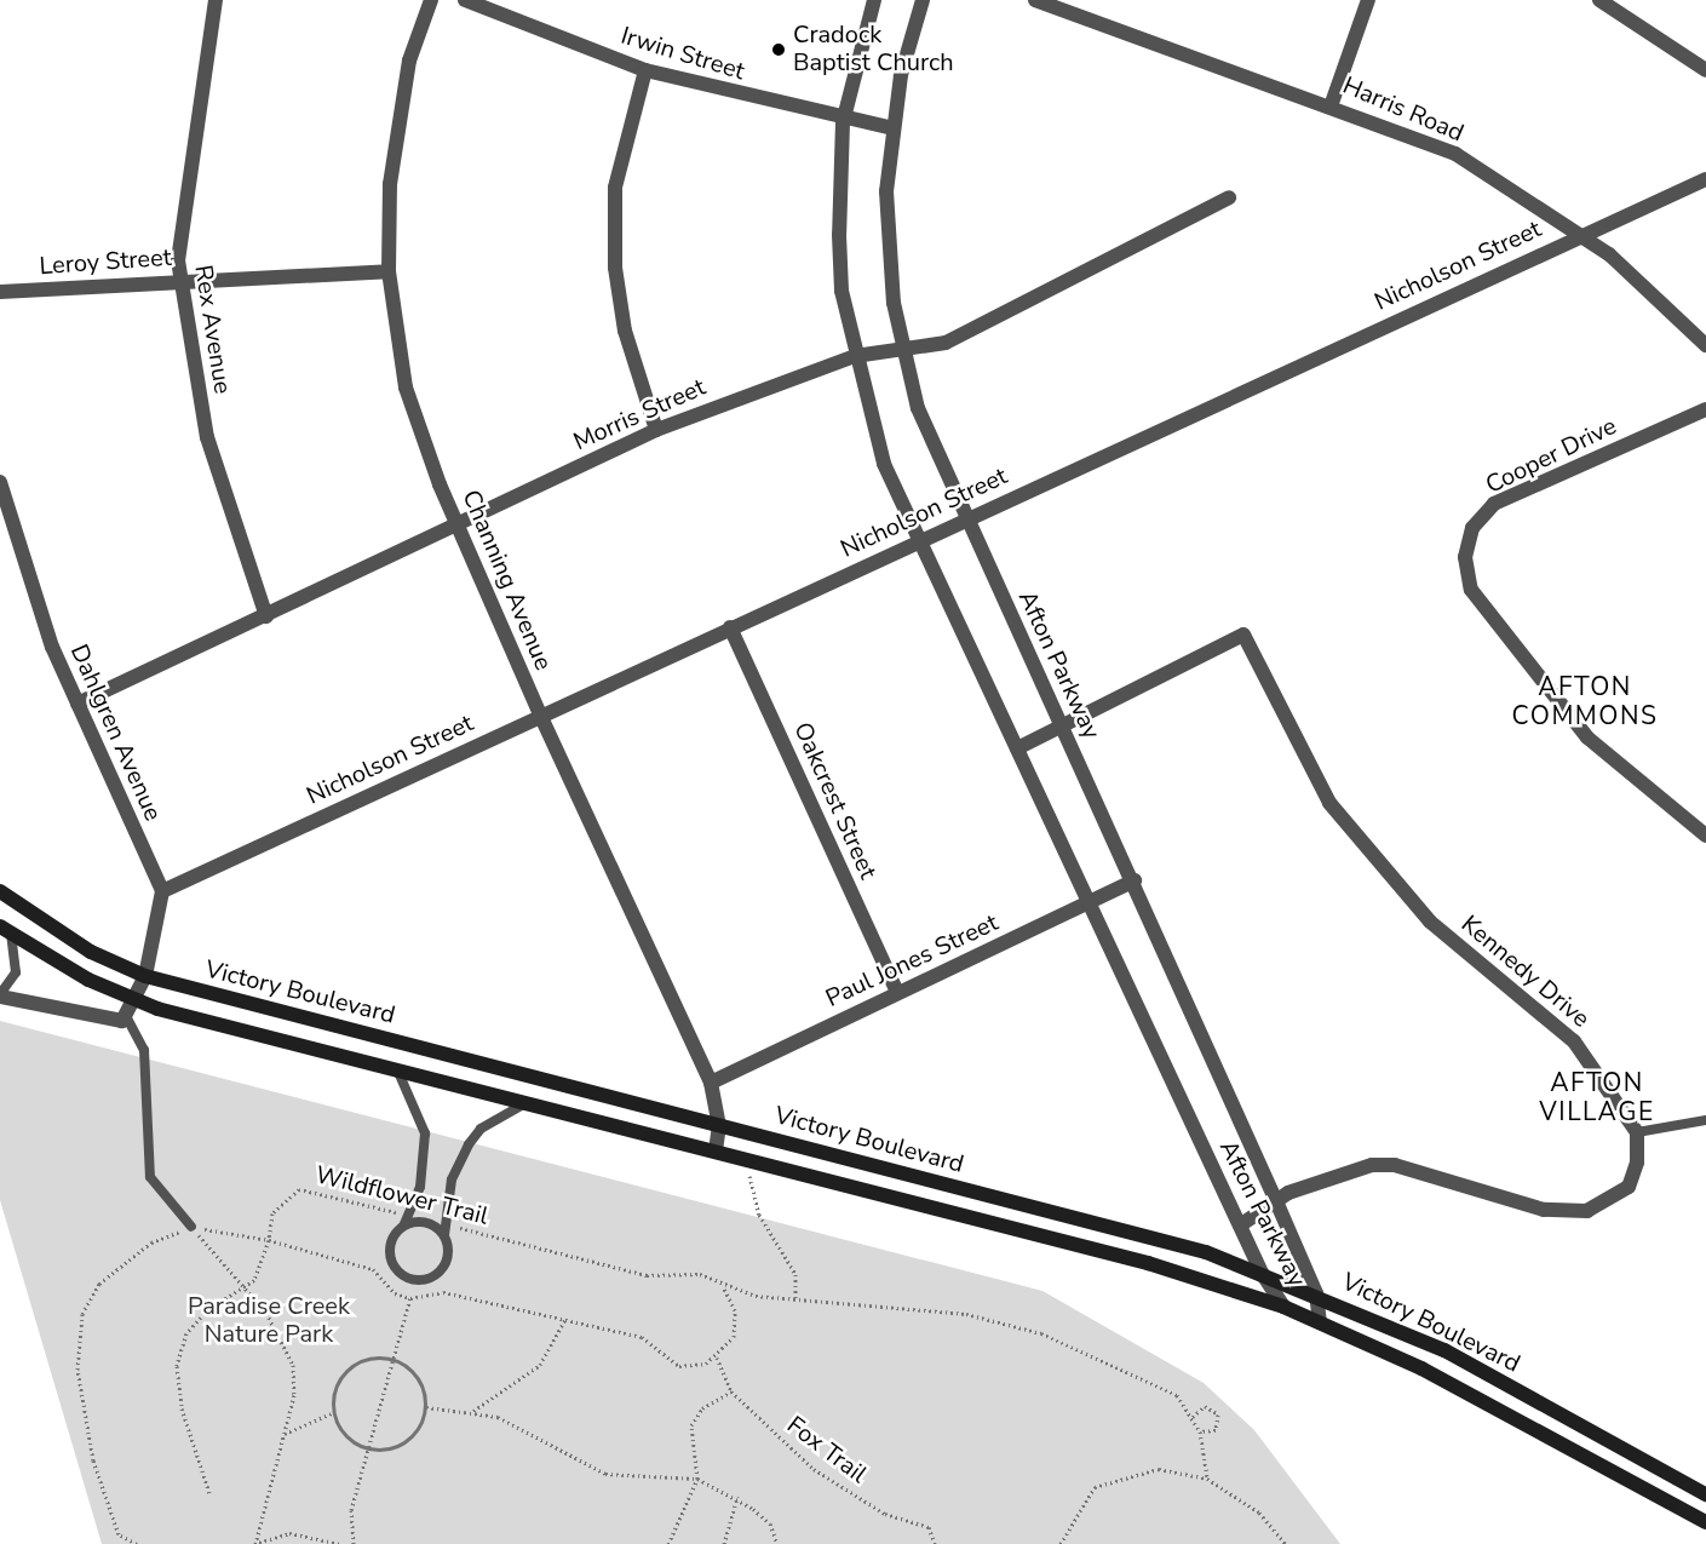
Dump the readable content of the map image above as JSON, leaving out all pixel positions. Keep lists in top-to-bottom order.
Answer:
{
  "streets": {
    "main road": ["Victory Boulevard"],
    "street": [
      "Irwin Street",
      "Harris Road",
      "Leroy Street",
      "Nicholson Street",
      "Rex Avenue",
      "Morris Street",
      "Cooper Drive",
      "Channing Avenue",
      "Afton Parkway",
      "Dahlgren Avenue",
      "Oakcrest Street",
      "Paul Jones Street",
      "Kennedy Drive"
    ],
    "path": ["Wildflower Trail", "Fox Trail"]
  },
  "crossings": [
    ["Irwin Street", "Afton Parkway"],
    ["Harris Road", "Nicholson Street"],
    ["Leroy Street", "Rex Avenue"],
    ["Leroy Street", "Channing Avenue"],
    ["Nicholson Street", "Channing Avenue"],
    ["Nicholson Street", "Afton Parkway"],
    ["Nicholson Street", "Dahlgren Avenue"],
    ["Nicholson Street", "Oakcrest Street"],
    ["Rex Avenue", "Morris Street"],
    ["Morris Street", "Channing Avenue"],
    ["Morris Street", "Afton Parkway"],
    ["Morris Street", "Dahlgren Avenue"],
    ["Channing Avenue", "Paul Jones Street"],
    ["Channing Avenue", "Victory Boulevard"],
    ["Afton Parkway", "Paul Jones Street"],
    ["Afton Parkway", "Kennedy Drive"],
    ["Afton Parkway", "Victory Boulevard"],
    ["Oakcrest Street", "Paul Jones Street"]
  ],
  "districts": ["AFTON COMMONS", "AFTON VILLAGE"],
  "parks": ["Paradise Creek Nature Park"],
  "places": ["Cradock Baptist Church"]
}
